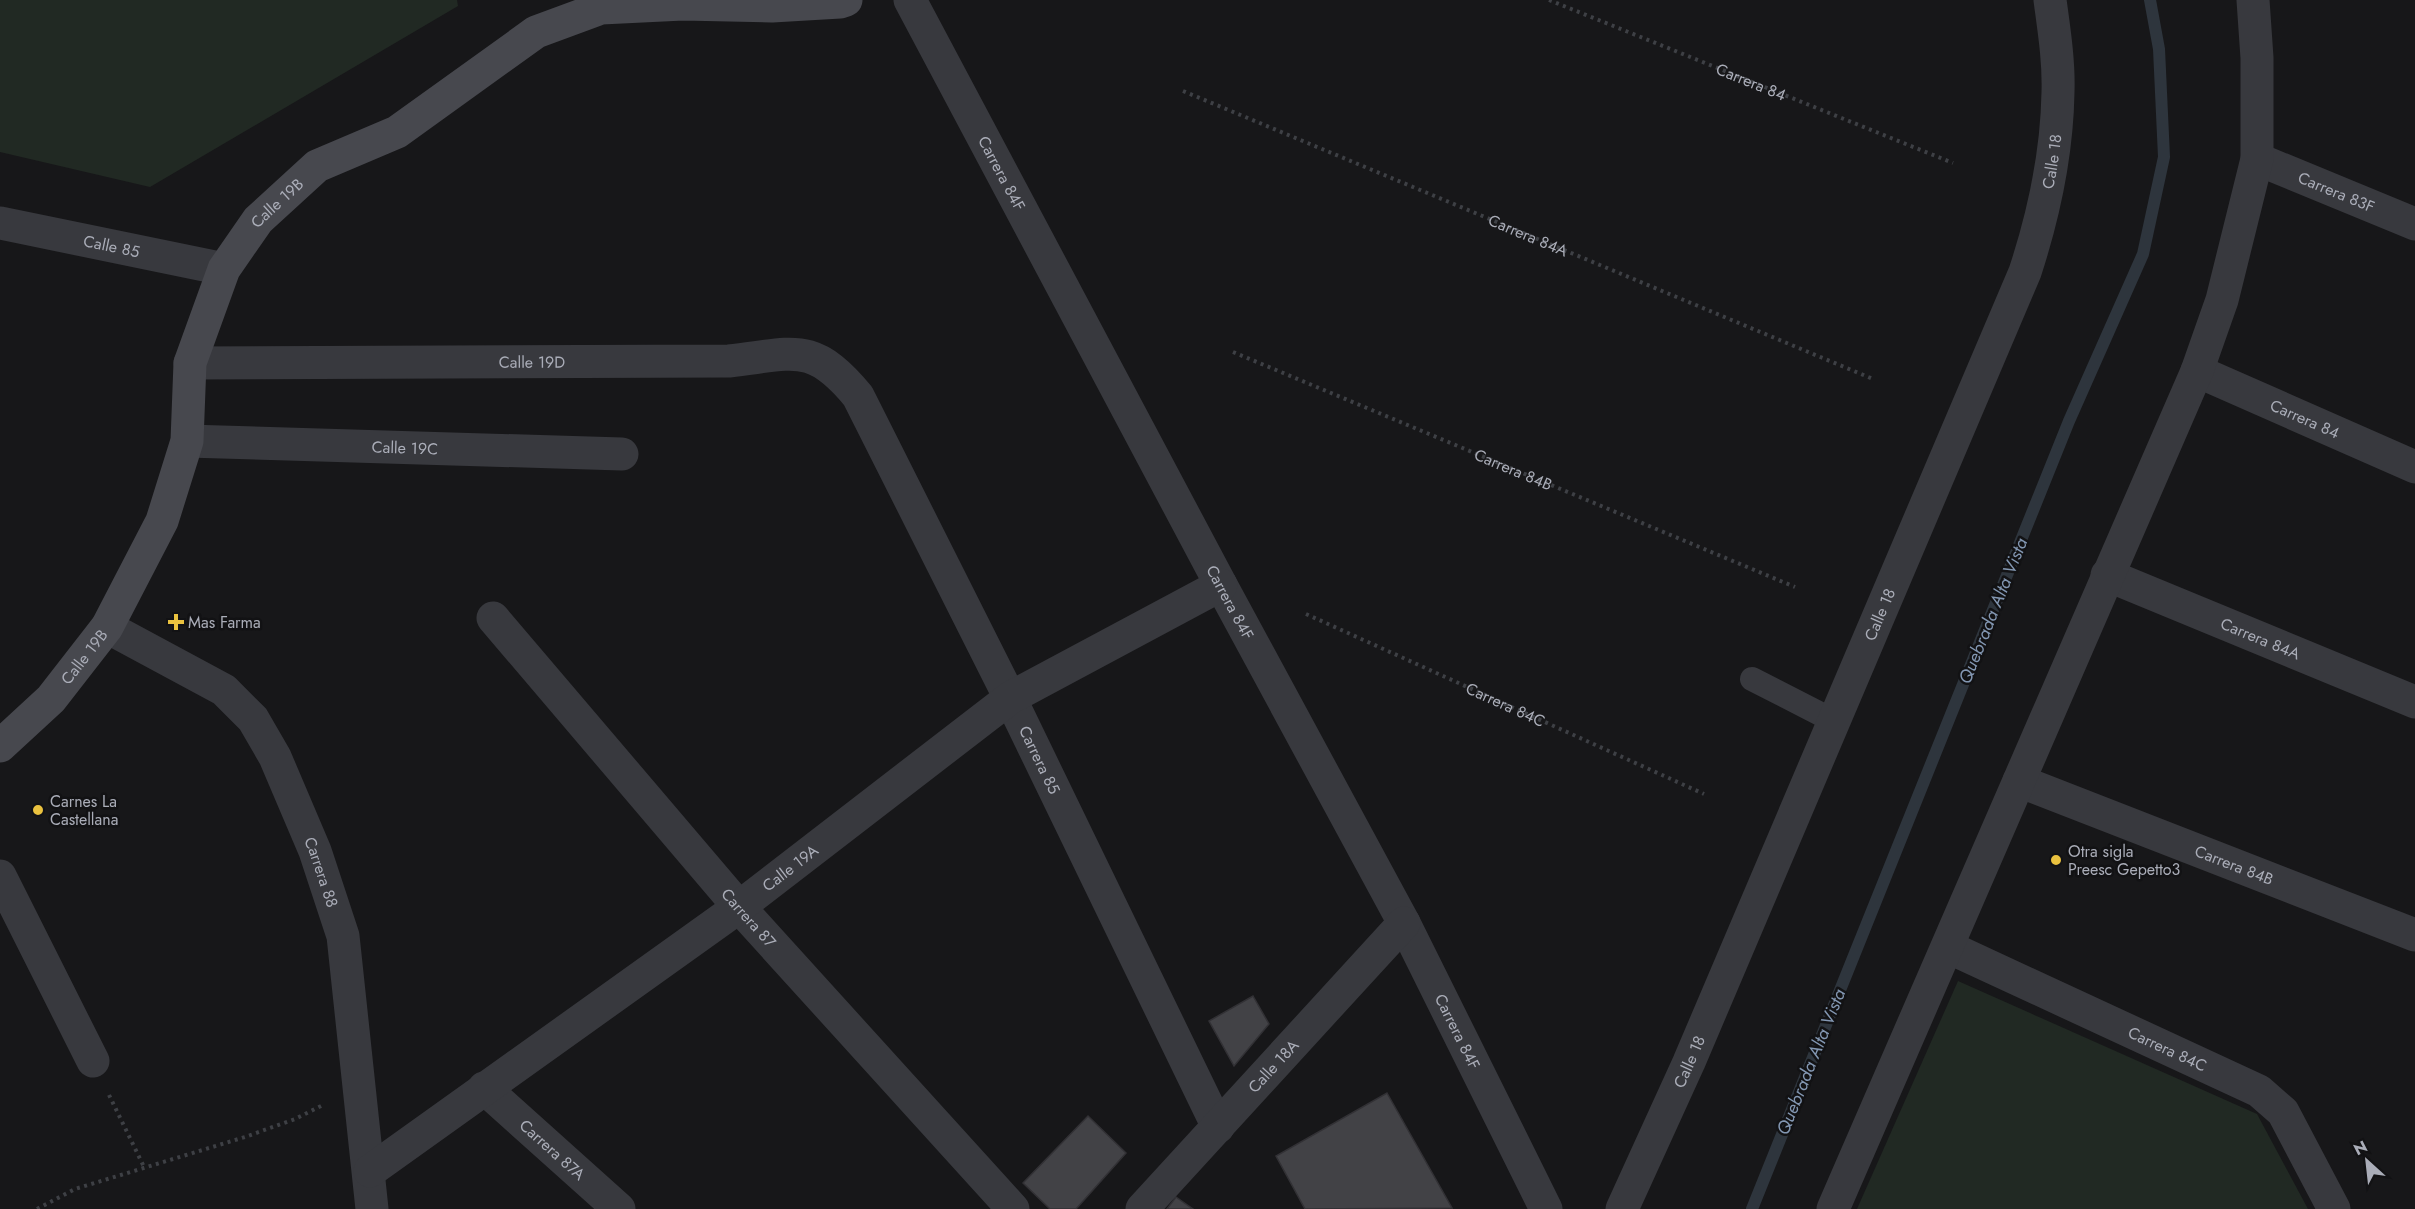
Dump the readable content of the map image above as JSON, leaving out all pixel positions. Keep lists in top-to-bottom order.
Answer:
{
  "streets": {
    "street": [
      "Carrera 84",
      "Calle 18",
      "Carrera 84F",
      "Carrera 83F",
      "Calle 19B",
      "Carrera 84A",
      "Calle 85",
      "Calle 19D",
      "Calle 19C",
      "Carrera 84B",
      "Carrera 84C",
      "Carrera 85",
      "Calle 19A",
      "Carrera 88",
      "Carrera 87",
      "Calle 18A",
      "Carrera 87A"
    ]
  },
  "crossings": [
    ["Carrera 84F", "Calle 19A"],
    ["Carrera 84F", "Calle 18A"],
    ["Calle 19B", "Calle 85"],
    ["Calle 19B", "Calle 19D"],
    ["Calle 19B", "Calle 19C"],
    ["Calle 19B", "Carrera 88"],
    ["Calle 19D", "Carrera 85"],
    ["Carrera 85", "Calle 19A"],
    ["Carrera 85", "Calle 18A"],
    ["Calle 19A", "Carrera 88"],
    ["Calle 19A", "Carrera 87"],
    ["Calle 19A", "Carrera 87A"]
  ],
  "water": ["Quebrada Alta Vista"],
  "places": {
    "health": ["Mas Farma"],
    "other": ["Carnes La Castellana", "Otra sigla Preesc Gepetto3"]
  },
  "north": "top left"
}
